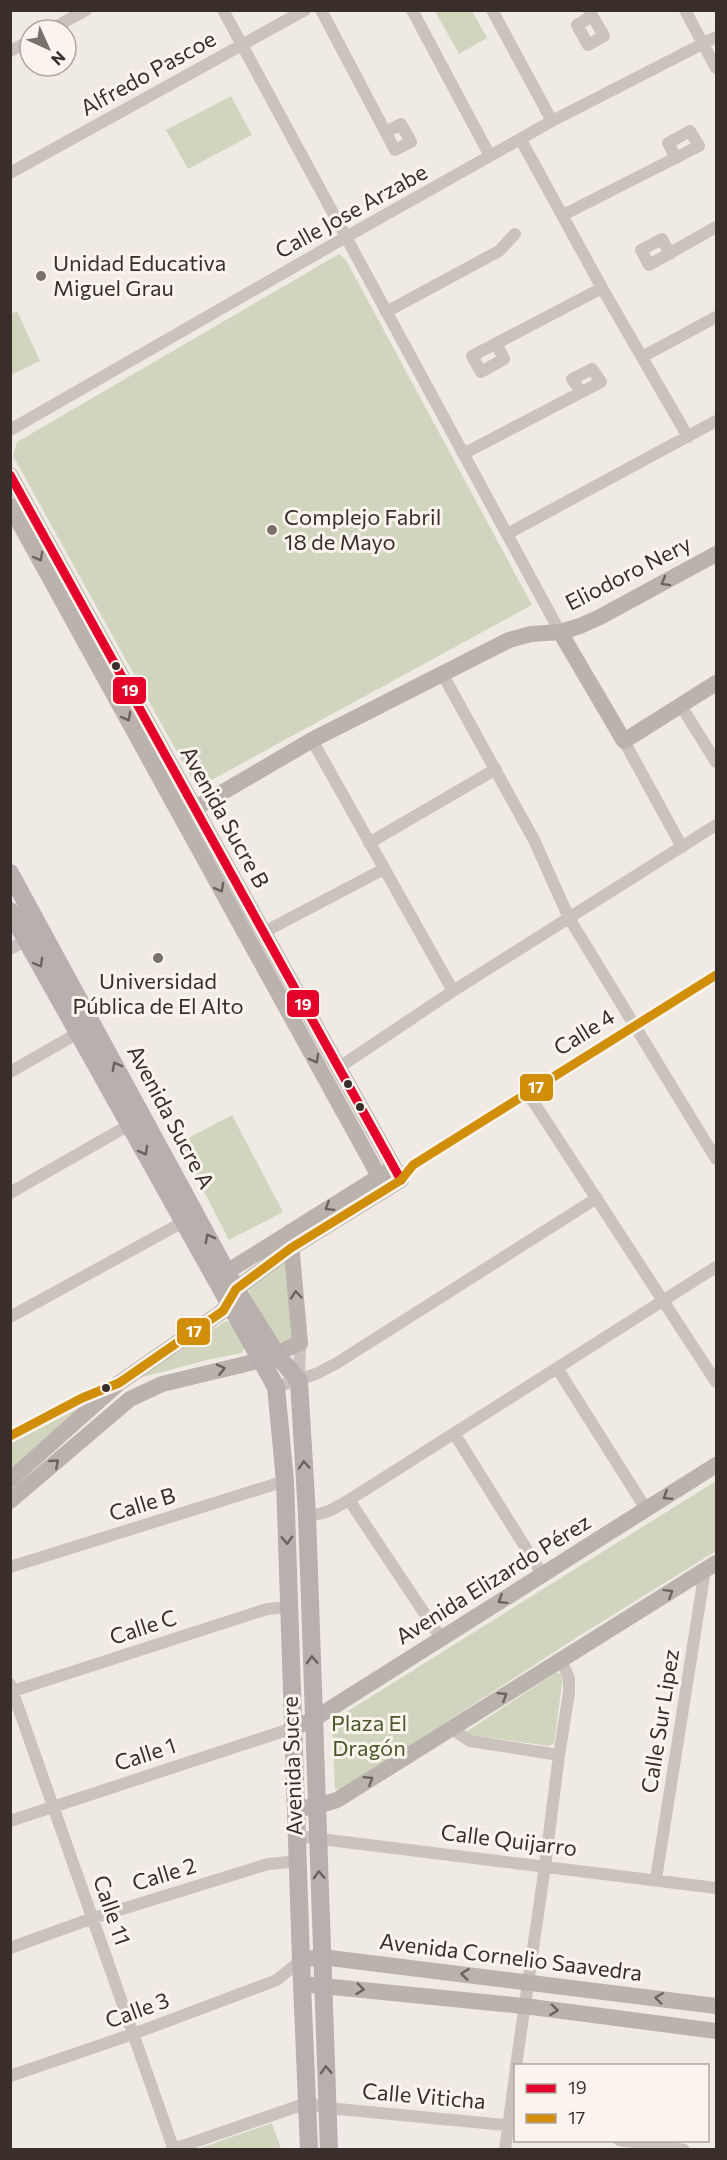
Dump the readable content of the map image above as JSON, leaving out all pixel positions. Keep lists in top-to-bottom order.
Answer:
{
  "streets": {
    "main road": ["Avenida Sucre A", "Avenida Sucre"],
    "street": [
      "Alfredo Pascoe",
      "Calle Jose Arzabe",
      "Eliodoro Nery",
      "Avenida Sucre B",
      "Calle 4",
      "Calle B",
      "Avenida Elizardo Pérez",
      "Calle C",
      "Calle Sur Lipez",
      "Calle 1",
      "Calle Quijarro",
      "Calle 2",
      "Calle 11",
      "Avenida Cornelio Saavedra",
      "Calle 3",
      "Calle Viticha"
    ]
  },
  "crossings": [
    ["Eliodoro Nery", "Avenida Sucre B"],
    ["Avenida Sucre B", "Calle 4"],
    ["Calle B", "Avenida Sucre"],
    ["Avenida Elizardo Pérez", "Calle 1"],
    ["Avenida Elizardo Pérez", "Avenida Sucre"],
    ["Calle C", "Avenida Sucre"],
    ["Calle C", "Calle 11"],
    ["Calle Sur Lipez", "Calle Quijarro"],
    ["Calle 1", "Avenida Sucre"],
    ["Calle 1", "Calle 11"],
    ["Avenida Sucre", "Calle Quijarro"],
    ["Avenida Sucre", "Calle 2"],
    ["Avenida Sucre", "Avenida Cornelio Saavedra"],
    ["Avenida Sucre", "Calle 3"],
    ["Avenida Sucre", "Calle Viticha"],
    ["Calle 2", "Calle 11"],
    ["Calle 11", "Calle 3"],
    ["Avenida Cornelio Saavedra", "Calle 3"]
  ],
  "parks": ["Plaza El Dragón"],
  "places": ["Unidad Educativa Miguel Grau", "Complejo Fabril 18 de Mayo", "Universidad Pública de El Alto"],
  "lines": ["transit line 19", "transit line 17"],
  "legend": ["19", "17"],
  "north": "bottom right"
}
